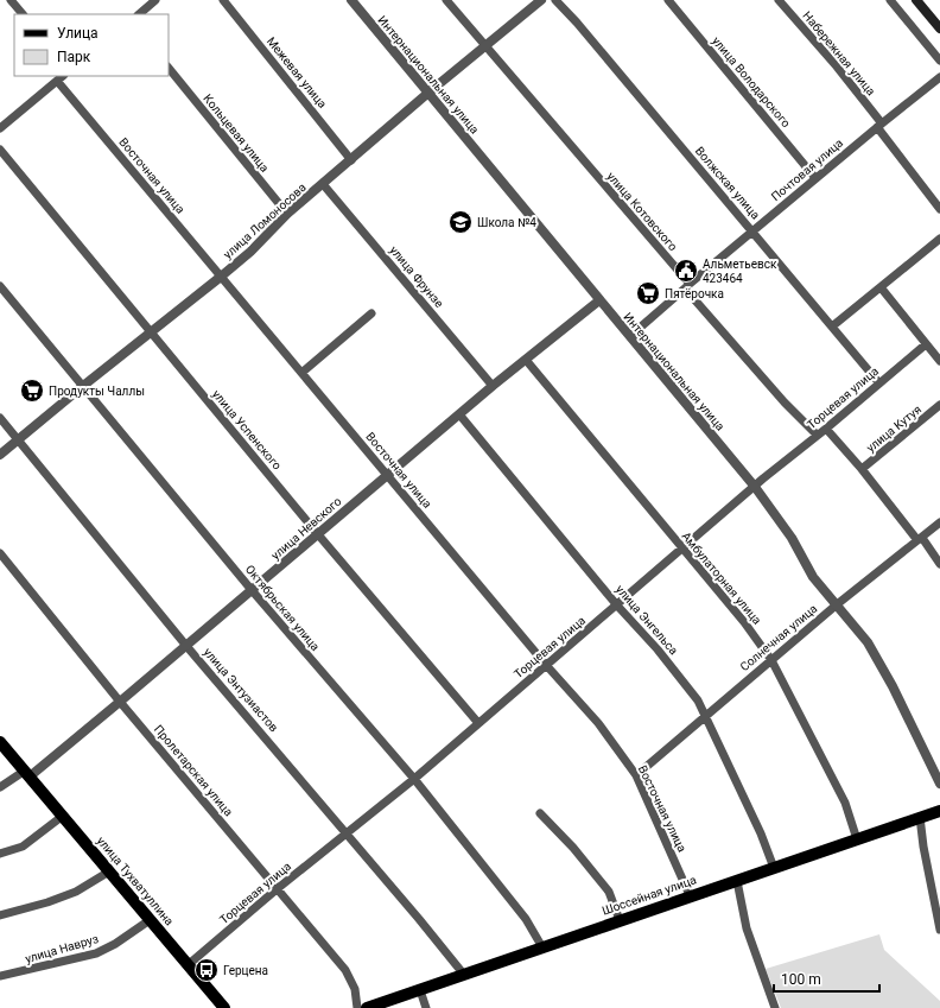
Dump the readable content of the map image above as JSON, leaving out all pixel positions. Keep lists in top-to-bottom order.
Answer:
{
  "streets": {
    "main road": ["улица Тухватуллина", "Шоссейная улица"],
    "street": [
      "Набережная улица",
      "Межевая улица",
      "Интернациональная улица",
      "улица Володарского",
      "Кольцевая улица",
      "Почтовая улица",
      "Восточная улица",
      "Волжская улица",
      "улица Котовского",
      "улица Ломоносова",
      "улица Фрунзе",
      "Торцевая улица",
      "улица Кутуя",
      "улица Успенского",
      "улица Невского",
      "Амбулаторная улица",
      "Октябрьская улица",
      "улица Энгельса",
      "Солнечная улица",
      "улица Энтузиастов",
      "Пролетарская улица",
      "улица Навруз"
    ]
  },
  "crossings": [
    ["Набережная улица", "Почтовая улица"],
    ["Межевая улица", "улица Ломоносова"],
    ["Интернациональная улица", "Почтовая улица"],
    ["Интернациональная улица", "улица Ломоносова"],
    ["Интернациональная улица", "Торцевая улица"],
    ["Интернациональная улица", "улица Невского"],
    ["Интернациональная улица", "Солнечная улица"],
    ["улица Володарского", "Почтовая улица"],
    ["Кольцевая улица", "улица Ломоносова"],
    ["Почтовая улица", "Волжская улица"],
    ["Почтовая улица", "улица Котовского"],
    ["Восточная улица", "улица Ломоносова"],
    ["Восточная улица", "Торцевая улица"],
    ["Восточная улица", "улица Невского"],
    ["Восточная улица", "Солнечная улица"],
    ["Восточная улица", "Шоссейная улица"],
    ["Волжская улица", "Торцевая улица"],
    ["улица Котовского", "улица Ломоносова"],
    ["улица Котовского", "Торцевая улица"],
    ["улица Ломоносова", "улица Фрунзе"],
    ["улица Ломоносова", "улица Успенского"],
    ["улица Ломоносова", "Октябрьская улица"],
    ["улица Ломоносова", "улица Энтузиастов"],
    ["улица Фрунзе", "улица Невского"],
    ["Торцевая улица", "улица Успенского"],
    ["Торцевая улица", "Амбулаторная улица"],
    ["Торцевая улица", "Октябрьская улица"],
    ["Торцевая улица", "улица Энгельса"],
    ["Торцевая улица", "улица Энтузиастов"],
    ["Торцевая улица", "Пролетарская улица"],
    ["Торцевая улица", "улица Тухватуллина"],
    ["улица Успенского", "улица Невского"],
    ["улица Невского", "Амбулаторная улица"],
    ["улица Невского", "Октябрьская улица"],
    ["улица Невского", "улица Энгельса"],
    ["улица Невского", "улица Энтузиастов"],
    ["улица Невского", "Пролетарская улица"],
    ["улица Невского", "улица Тухватуллина"],
    ["Амбулаторная улица", "Солнечная улица"],
    ["Амбулаторная улица", "Шоссейная улица"],
    ["Октябрьская улица", "Шоссейная улица"],
    ["улица Энгельса", "Солнечная улица"],
    ["улица Энгельса", "Шоссейная улица"],
    ["улица Энтузиастов", "Шоссейная улица"],
    ["улица Тухватуллина", "улица Навруз"]
  ],
  "places": {
    "school or university": ["Школа №4"],
    "public building": ["Альметьевск 423464"],
    "supermarket": ["Пятёрочка", "Продукты Чаллы"],
    "bus stop": ["Герцена"]
  },
  "legend": ["Улица", "Парк"],
  "scale_bar": "100 m"
}
